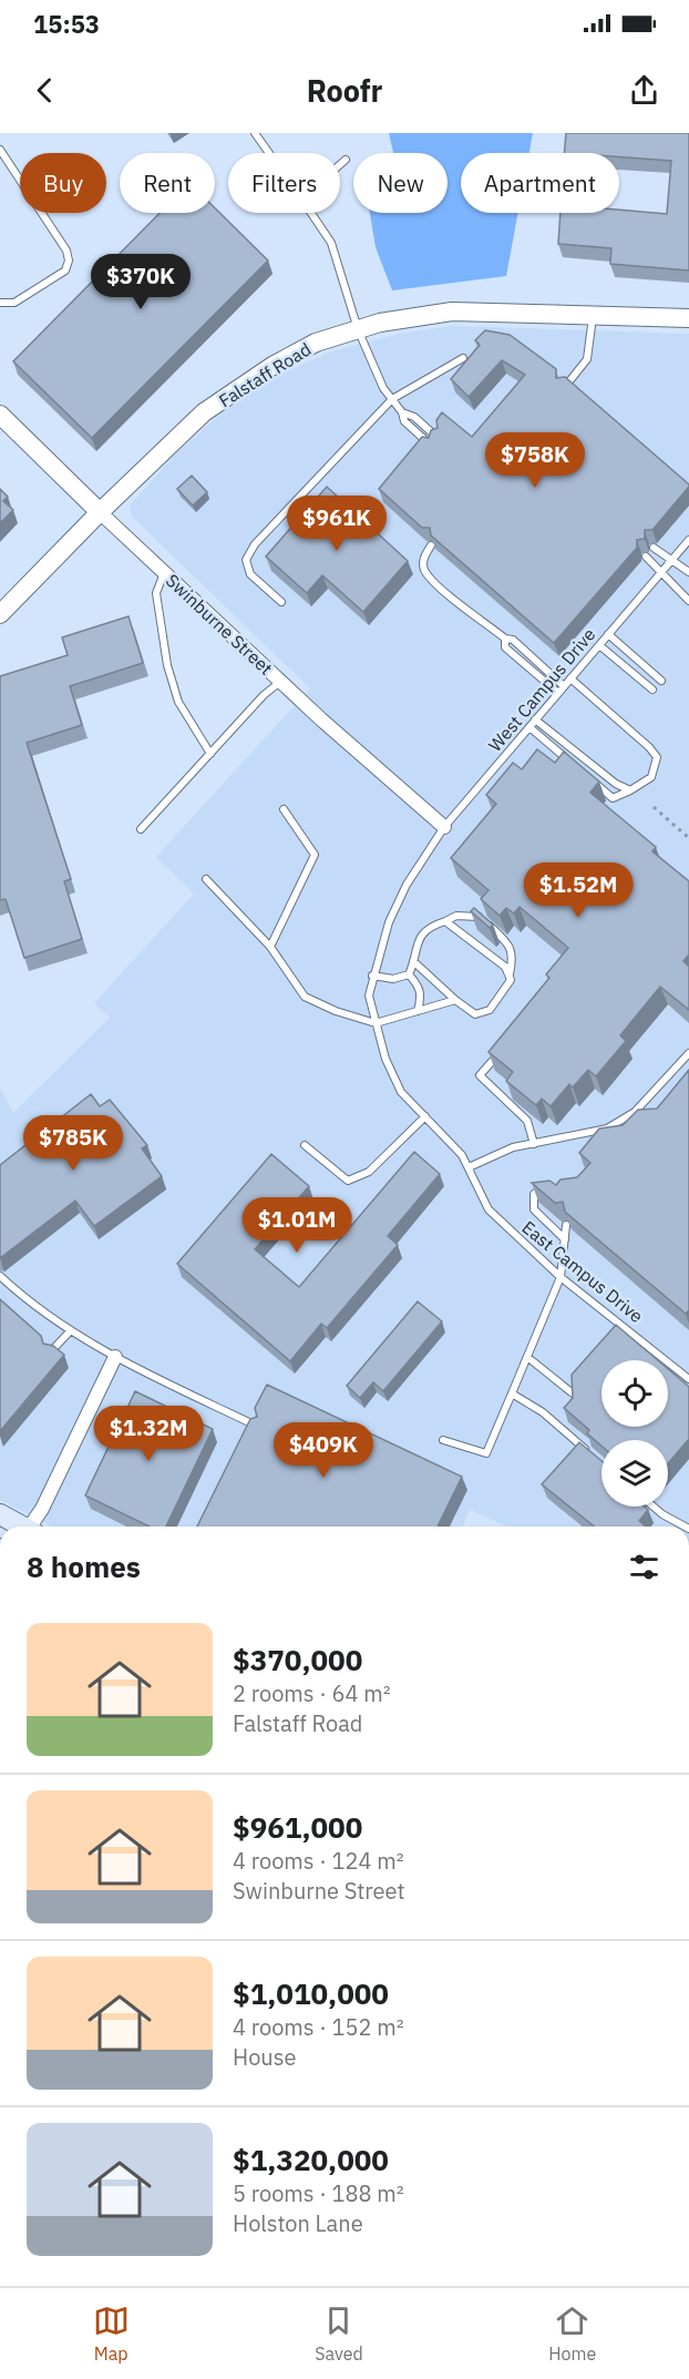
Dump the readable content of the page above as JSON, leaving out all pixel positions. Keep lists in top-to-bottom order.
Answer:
{
  "streets": {
    "street": ["Falstaff Road", "Swinburne Street"],
    "lane": ["West Campus Drive", "East Campus Drive"]
  },
  "crossings": [
    ["Falstaff Road", "Swinburne Street"],
    ["Swinburne Street", "West Campus Drive"],
    ["Swinburne Street", "East Campus Drive"],
    ["West Campus Drive", "East Campus Drive"]
  ],
  "page": {
    "status": "15:53",
    "header": "Roofr",
    "chip": [
      "Buy",
      "Rent",
      "Filters",
      "New",
      "Apartment"
    ],
    "price": [
      "$370K",
      "$758K",
      "$961K",
      "$1.52M",
      "$785K",
      "$1.01M",
      "$1.32M",
      "$409K"
    ],
    "heading": "8 homes",
    "list": [
      {
        "name": "$370,000",
        "note": "2 rooms · 64 m² · Falstaff Road"
      },
      {
        "name": "$961,000",
        "note": "4 rooms · 124 m² · Swinburne Street"
      },
      {
        "name": "$1,010,000",
        "note": "4 rooms · 152 m² · House"
      },
      {
        "name": "$1,320,000",
        "note": "5 rooms · 188 m² · Holston Lane"
      }
    ],
    "tabs": ["Map", "Saved", "Home"]
  }
}
